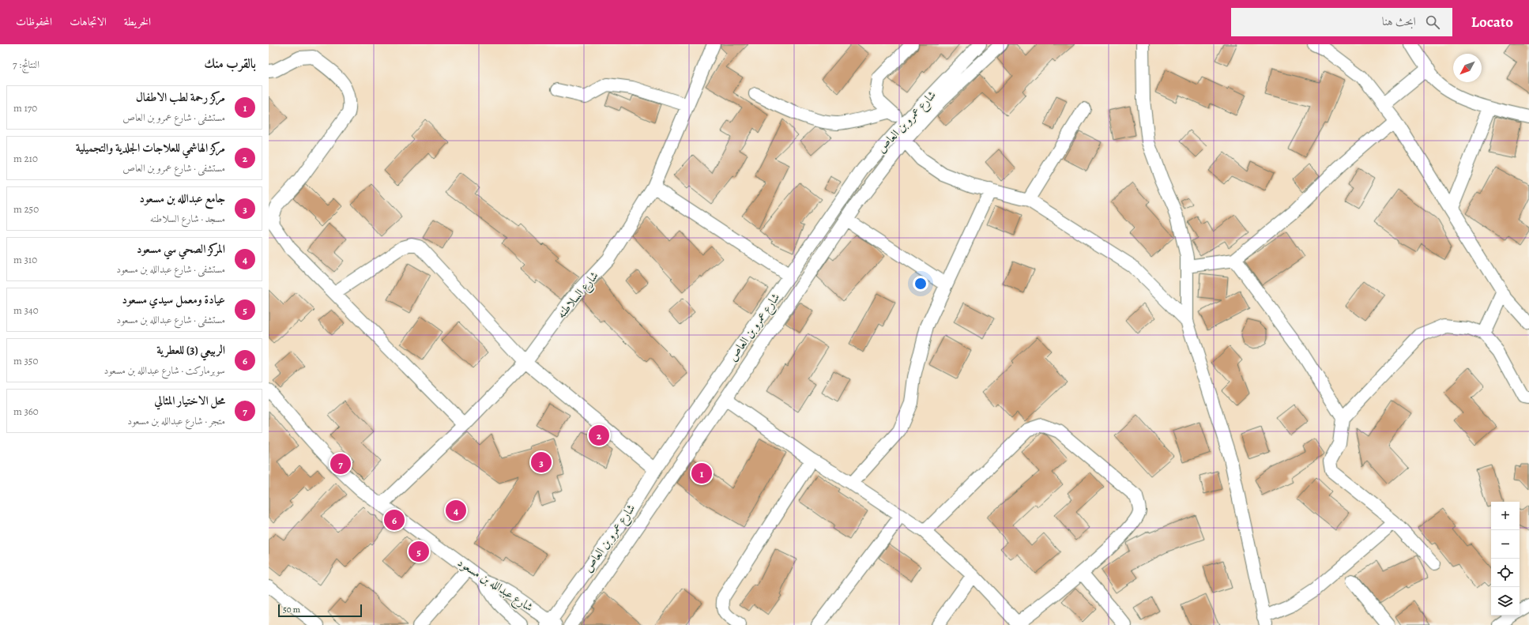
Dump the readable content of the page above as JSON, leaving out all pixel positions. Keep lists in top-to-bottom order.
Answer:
{
  "streets": {
    "street": ["شارع عمرو بن العاص", "شارع السلاطنه", "شارع عبدالله بن مسعود"]
  },
  "crossings": [
    ["شارع عمرو بن العاص", "شارع عبدالله بن مسعود"],
    ["شارع السلاطنه", "شارع عبدالله بن مسعود"]
  ],
  "scale_bar": "50 m",
  "north": "bottom left",
  "page": {
    "header": "Locato",
    "search": "ابحث هنا",
    "nav": ["الخريطة", "الاتجاهات", "المحفوظات"],
    "heading": ["بالقرب منك", "النتائج: 7"],
    "list": [
      {
        "mark": "1",
        "name": "مركز رحمة لطب الاطفال",
        "note": "مستشفى · شارع عمرو بن العاص",
        "value": "170 m"
      },
      {
        "mark": "2",
        "name": "مركز الهاشمي للعلاجات الجلدية والتجميلية",
        "note": "مستشفى · شارع عمرو بن العاص",
        "value": "210 m"
      },
      {
        "mark": "3",
        "name": "جامع عبدالله بن مسعود",
        "note": "مسجد · شارع السلاطنه",
        "value": "250 m"
      },
      {
        "mark": "4",
        "name": "المركز الصحي سي مسعود",
        "note": "مستشفى · شارع عبدالله بن مسعود",
        "value": "310 m"
      },
      {
        "mark": "5",
        "name": "عيادة ومعمل سيدي مسعود",
        "note": "مستشفى · شارع عبدالله بن مسعود",
        "value": "340 m"
      },
      {
        "mark": "6",
        "name": "الربيعي (3) للعطرية",
        "note": "سوبرماركت · شارع عبدالله بن مسعود",
        "value": "350 m"
      },
      {
        "mark": "7",
        "name": "محل الاختيار المثالي",
        "note": "متجر · شارع عبدالله بن مسعود",
        "value": "360 m"
      }
    ],
    "pins": [
      "2",
      "3",
      "7",
      "1",
      "4",
      "6",
      "5"
    ],
    "map_buttons": ["+", "−"],
    "scale": "50 m"
  }
}
